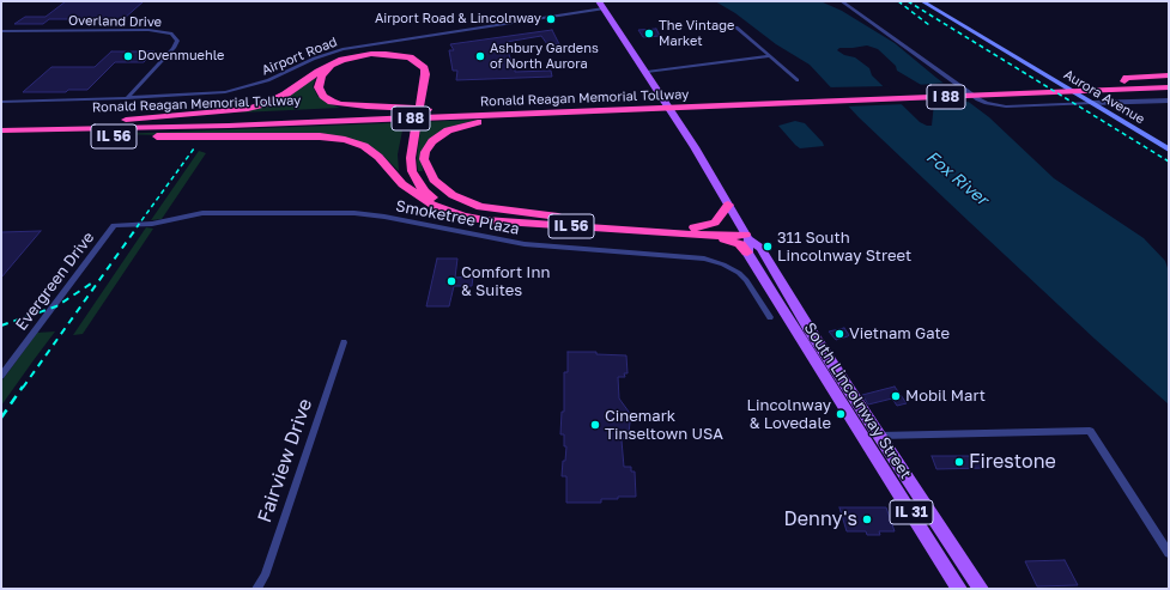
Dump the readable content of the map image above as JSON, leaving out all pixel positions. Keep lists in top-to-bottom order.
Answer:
{
  "streets": {
    "highway": ["I 88", "Ronald Reagan Memorial Tollway", "IL 56"],
    "main road": ["Aurora Avenue", "South Lincolnway Street", "IL 31"],
    "street": [
      "Overland Drive",
      "Airport Road",
      "Smoketree Plaza",
      "Evergreen Drive",
      "Fairview Drive"
    ]
  },
  "crossings": [
    ["Overland Drive", "Airport Road"],
    ["Airport Road", "South Lincolnway Street"],
    ["Ronald Reagan Memorial Tollway", "IL 56"],
    ["IL 56", "South Lincolnway Street"],
    ["Smoketree Plaza", "Evergreen Drive"]
  ],
  "water": ["Fox River"],
  "places": [
    "Airport Road & Lincolnway",
    "The Vintage Market",
    "Dovenmuehle",
    "Ashbury Gardens of North Aurora",
    "311 South Lincolnway Street",
    "Comfort Inn & Suites",
    "Vietnam Gate",
    "Mobil Mart",
    "Lincolnway & Lovedale",
    "Cinemark Tinseltown USA",
    "Firestone",
    "Denny's"
  ]
}
